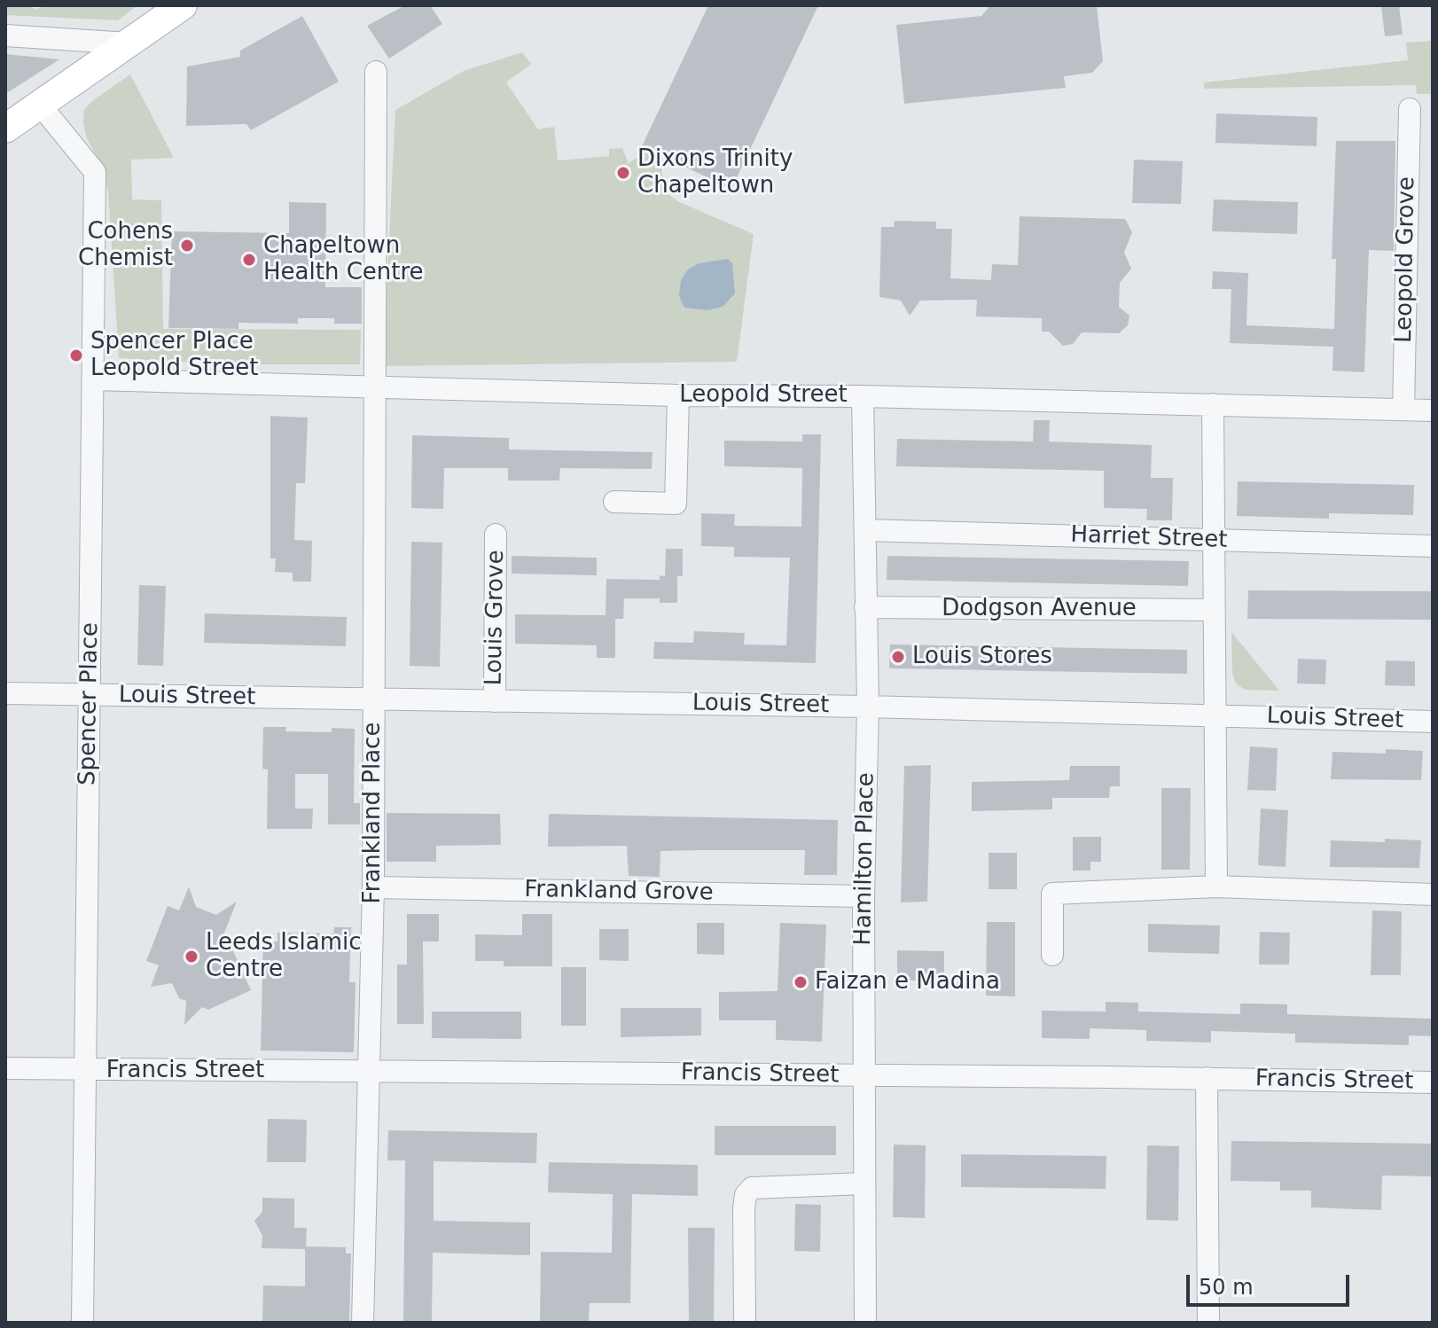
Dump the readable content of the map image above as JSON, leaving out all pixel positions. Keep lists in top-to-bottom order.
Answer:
{
  "streets": {
    "street": [
      "Leopold Grove",
      "Leopold Street",
      "Harriet Street",
      "Dodgson Avenue",
      "Louis Grove",
      "Louis Street",
      "Spencer Place",
      "Frankland Place",
      "Hamilton Place",
      "Frankland Grove",
      "Francis Street"
    ]
  },
  "crossings": [
    ["Leopold Grove", "Leopold Street"],
    ["Leopold Street", "Spencer Place"],
    ["Leopold Street", "Frankland Place"],
    ["Leopold Street", "Hamilton Place"],
    ["Harriet Street", "Hamilton Place"],
    ["Dodgson Avenue", "Hamilton Place"],
    ["Louis Grove", "Louis Street"],
    ["Louis Street", "Spencer Place"],
    ["Louis Street", "Frankland Place"],
    ["Louis Street", "Hamilton Place"],
    ["Spencer Place", "Francis Street"],
    ["Frankland Place", "Frankland Grove"],
    ["Frankland Place", "Francis Street"],
    ["Hamilton Place", "Frankland Grove"],
    ["Hamilton Place", "Francis Street"]
  ],
  "places": [
    "Dixons Trinity Chapeltown",
    "Cohens Chemist",
    "Chapeltown Health Centre",
    "Spencer Place Leopold Street",
    "Louis Stores",
    "Leeds Islamic Centre",
    "Faizan e Madina"
  ],
  "scale_bar": "50 m"
}
